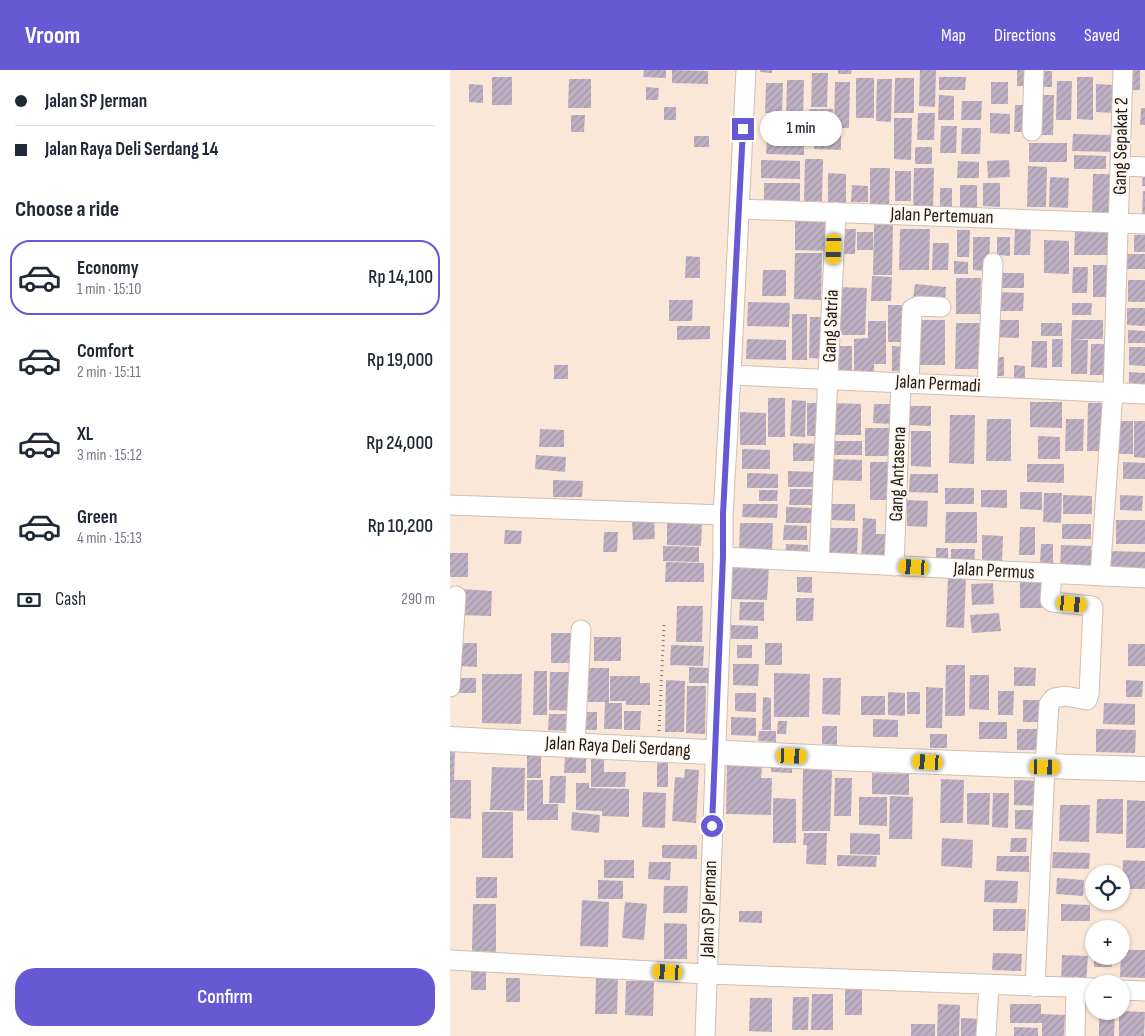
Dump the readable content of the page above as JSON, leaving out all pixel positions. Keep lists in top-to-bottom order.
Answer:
{
  "streets": {
    "main road": ["Jalan Raya Deli Serdang"],
    "street": [
      "Gang Sepakat 2",
      "Jalan Pertemuan",
      "Gang Satria",
      "Jalan Permadi",
      "Gang Antasena",
      "Jalan Permus",
      "Jalan SP Jerman"
    ]
  },
  "crossings": [
    ["Gang Sepakat 2", "Jalan Pertemuan"],
    ["Gang Sepakat 2", "Jalan Permadi"],
    ["Gang Sepakat 2", "Jalan Permus"],
    ["Jalan Pertemuan", "Gang Satria"],
    ["Jalan Pertemuan", "Jalan SP Jerman"],
    ["Gang Satria", "Jalan Permadi"],
    ["Gang Satria", "Jalan Permus"],
    ["Jalan Permadi", "Gang Antasena"],
    ["Jalan Permadi", "Jalan SP Jerman"],
    ["Gang Antasena", "Jalan Permus"],
    ["Jalan Permus", "Jalan SP Jerman"],
    ["Jalan Raya Deli Serdang", "Jalan SP Jerman"]
  ],
  "page": {
    "header": "Vroom",
    "nav": ["Map", "Directions", "Saved"],
    "banner": ["Jalan SP Jerman", "Jalan Raya Deli Serdang 14"],
    "bubble": "1 min",
    "heading": "Choose a ride",
    "list": [
      {
        "name": "Economy",
        "note": "1 min · 15:10",
        "value": "Rp 14,100"
      },
      {
        "name": "Comfort",
        "note": "2 min · 15:11",
        "value": "Rp 19,000"
      },
      {
        "name": "XL",
        "note": "3 min · 15:12",
        "value": "Rp 24,000"
      },
      {
        "name": "Green",
        "note": "4 min · 15:13",
        "value": "Rp 10,200"
      }
    ],
    "pay": ["Cash", "290 m"],
    "map_buttons": ["+", "−"],
    "buttons": "Confirm"
  }
}
